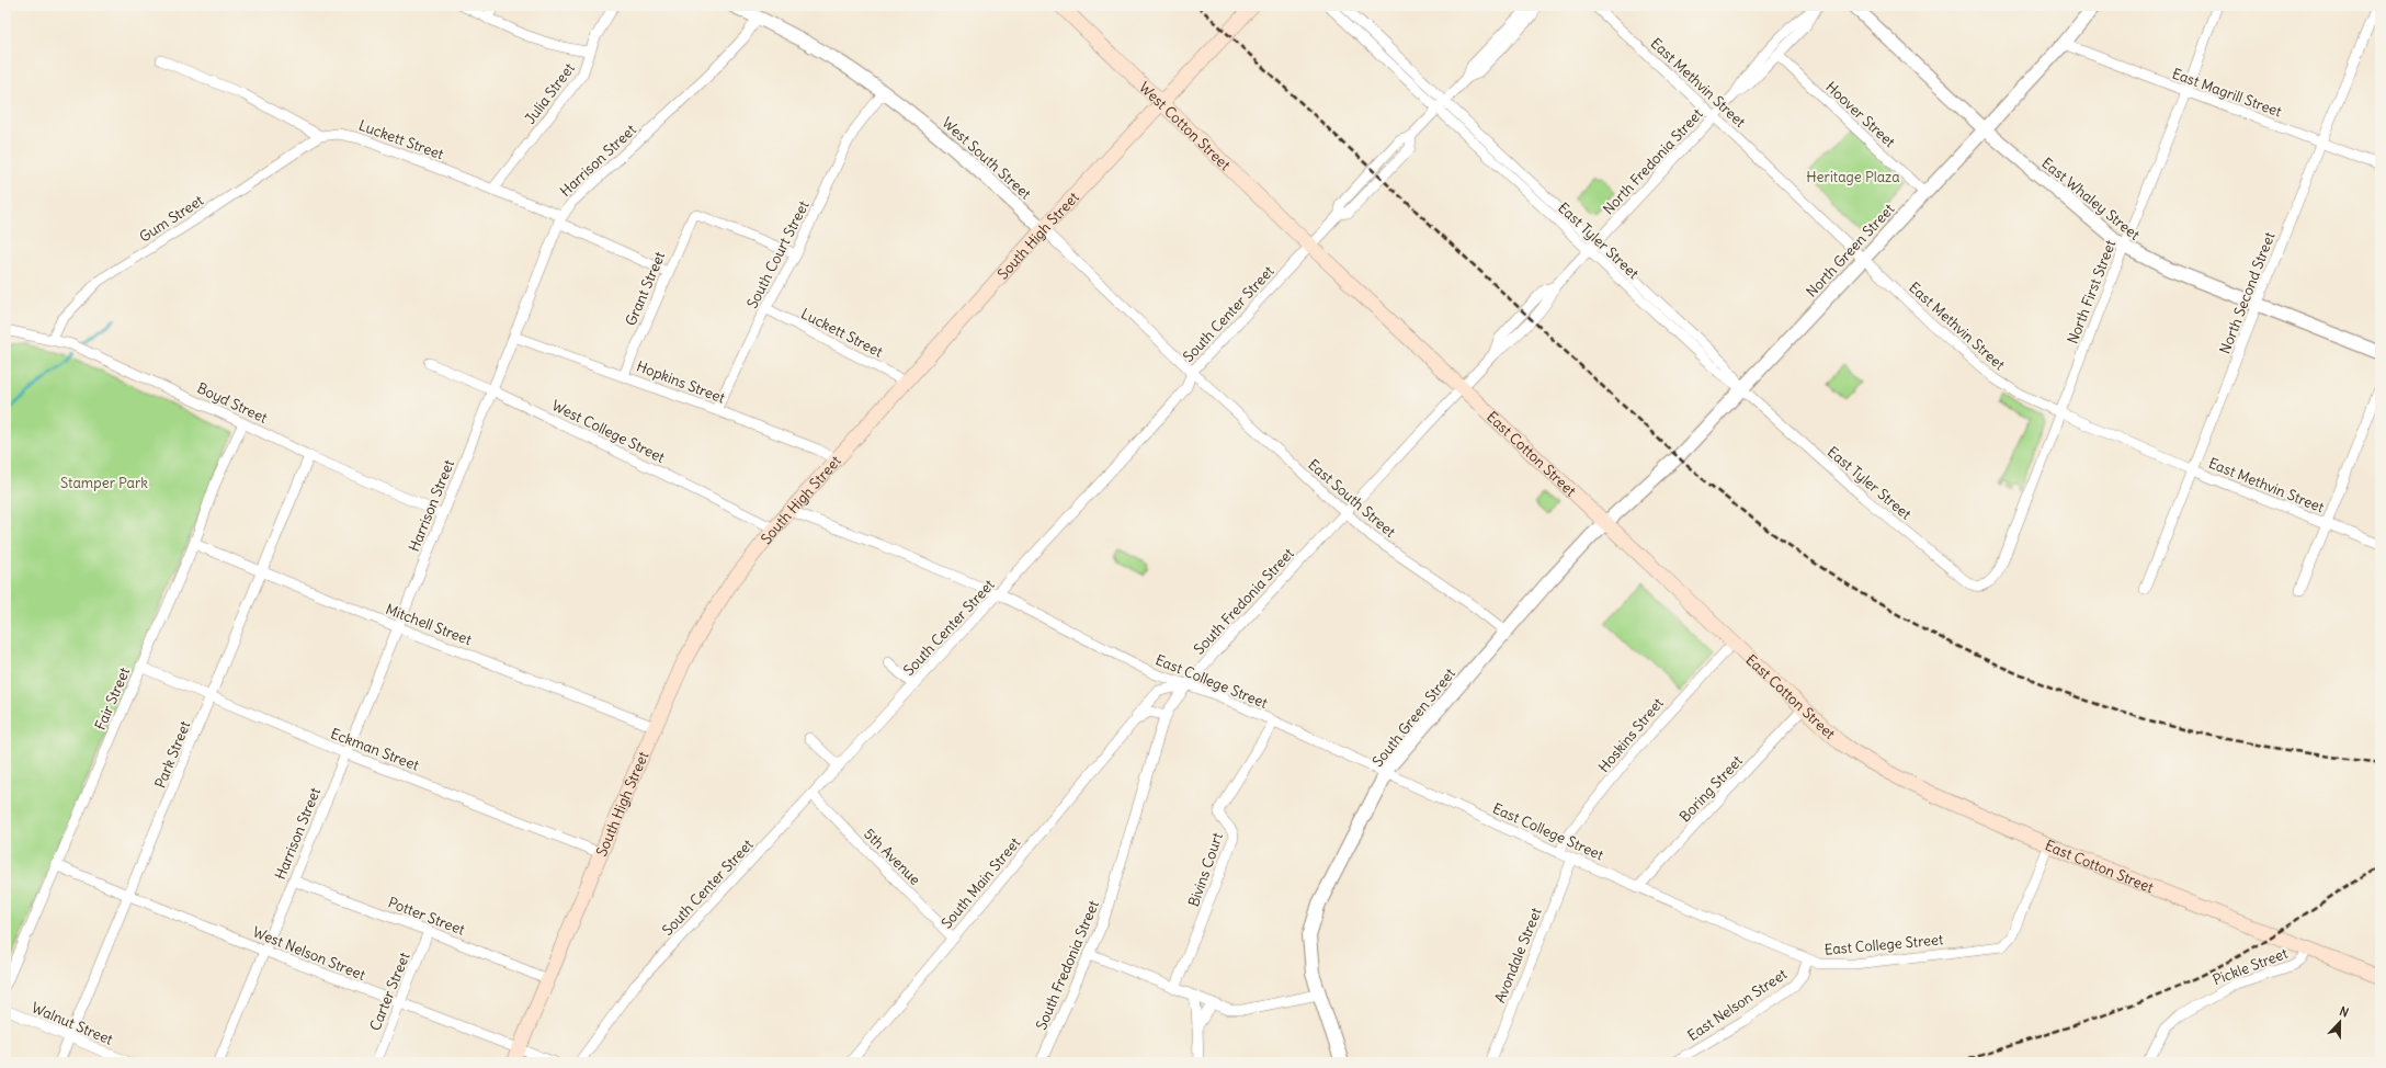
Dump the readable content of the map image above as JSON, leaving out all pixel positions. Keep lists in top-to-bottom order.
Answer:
{
  "streets": {
    "main road": ["West Cotton Street", "South High Street", "East Cotton Street"],
    "street": [
      "East Methvin Street",
      "East Magrill Street",
      "Julia Street",
      "Hoover Street",
      "Luckett Street",
      "West South Street",
      "Harrison Street",
      "North Fredonia Street",
      "East Whaley Street",
      "Gum Street",
      "East Tyler Street",
      "North Green Street",
      "South Court Street",
      "Grant Street",
      "North First Street",
      "North Second Street",
      "South Center Street",
      "Hopkins Street",
      "Boyd Street",
      "West College Street",
      "East South Street",
      "South Fredonia Street",
      "Mitchell Street",
      "East College Street",
      "Fair Street",
      "South Green Street",
      "Hoskins Street",
      "Eckman Street",
      "Park Street",
      "Boring Street",
      "5th Avenue",
      "Bivins Court",
      "South Main Street",
      "Potter Street",
      "West Nelson Street",
      "Avondale Street",
      "Pickle Street",
      "Carter Street",
      "East Nelson Street",
      "Walnut Street"
    ]
  },
  "crossings": [
    ["East Methvin Street", "North Fredonia Street"],
    ["East Methvin Street", "North Green Street"],
    ["East Methvin Street", "North First Street"],
    ["East Methvin Street", "North Second Street"],
    ["East Magrill Street", "North Green Street"],
    ["East Magrill Street", "North First Street"],
    ["East Magrill Street", "North Second Street"],
    ["Julia Street", "Luckett Street"],
    ["Hoover Street", "North Fredonia Street"],
    ["Hoover Street", "North Green Street"],
    ["West Cotton Street", "South High Street"],
    ["West Cotton Street", "South Center Street"],
    ["West Cotton Street", "East Cotton Street"],
    ["Luckett Street", "Harrison Street"],
    ["Luckett Street", "Gum Street"],
    ["Luckett Street", "South High Street"],
    ["Luckett Street", "South Court Street"],
    ["Luckett Street", "Grant Street"],
    ["West South Street", "Harrison Street"],
    ["West South Street", "South High Street"],
    ["West South Street", "South Court Street"],
    ["West South Street", "South Center Street"],
    ["West South Street", "East South Street"],
    ["Harrison Street", "Hopkins Street"],
    ["Harrison Street", "Boyd Street"],
    ["Harrison Street", "West College Street"],
    ["Harrison Street", "Mitchell Street"],
    ["Harrison Street", "Eckman Street"],
    ["Harrison Street", "Potter Street"],
    ["Harrison Street", "West Nelson Street"],
    ["North Fredonia Street", "East Tyler Street"],
    ["North Fredonia Street", "South Fredonia Street"],
    ["East Whaley Street", "North Green Street"],
    ["East Whaley Street", "North First Street"],
    ["East Whaley Street", "North Second Street"],
    ["Gum Street", "Boyd Street"],
    ["South High Street", "Hopkins Street"],
    ["South High Street", "West College Street"],
    ["South High Street", "Mitchell Street"],
    ["South High Street", "Eckman Street"],
    ["South High Street", "Potter Street"],
    ["South High Street", "West Nelson Street"],
    ["East Tyler Street", "North Green Street"],
    ["East Tyler Street", "North First Street"],
    ["North Green Street", "South Green Street"],
    ["South Court Street", "Grant Street"],
    ["South Court Street", "Hopkins Street"],
    ["Grant Street", "Hopkins Street"],
    ["South Center Street", "East Cotton Street"],
    ["South Center Street", "East South Street"],
    ["South Center Street", "East College Street"],
    ["South Center Street", "5th Avenue"],
    ["Boyd Street", "Fair Street"],
    ["Boyd Street", "Park Street"],
    ["East Cotton Street", "South Fredonia Street"],
    ["East Cotton Street", "East College Street"],
    ["East Cotton Street", "South Green Street"],
    ["East Cotton Street", "Hoskins Street"],
    ["East Cotton Street", "Boring Street"],
    ["East Cotton Street", "Pickle Street"],
    ["East South Street", "South Fredonia Street"],
    ["East South Street", "South Green Street"],
    ["South Fredonia Street", "East College Street"],
    ["South Fredonia Street", "South Main Street"],
    ["Mitchell Street", "Fair Street"],
    ["Mitchell Street", "Park Street"],
    ["East College Street", "South Green Street"],
    ["East College Street", "Hoskins Street"],
    ["East College Street", "Boring Street"],
    ["East College Street", "Bivins Court"],
    ["East College Street", "South Main Street"],
    ["East College Street", "Avondale Street"],
    ["East College Street", "East Nelson Street"],
    ["Fair Street", "Eckman Street"],
    ["Fair Street", "West Nelson Street"],
    ["Eckman Street", "Park Street"],
    ["Park Street", "West Nelson Street"],
    ["Park Street", "Walnut Street"],
    ["5th Avenue", "South Main Street"],
    ["Potter Street", "Carter Street"],
    ["West Nelson Street", "Carter Street"]
  ],
  "parks": ["Heritage Plaza", "Stamper Park"],
  "north": "top"
}
